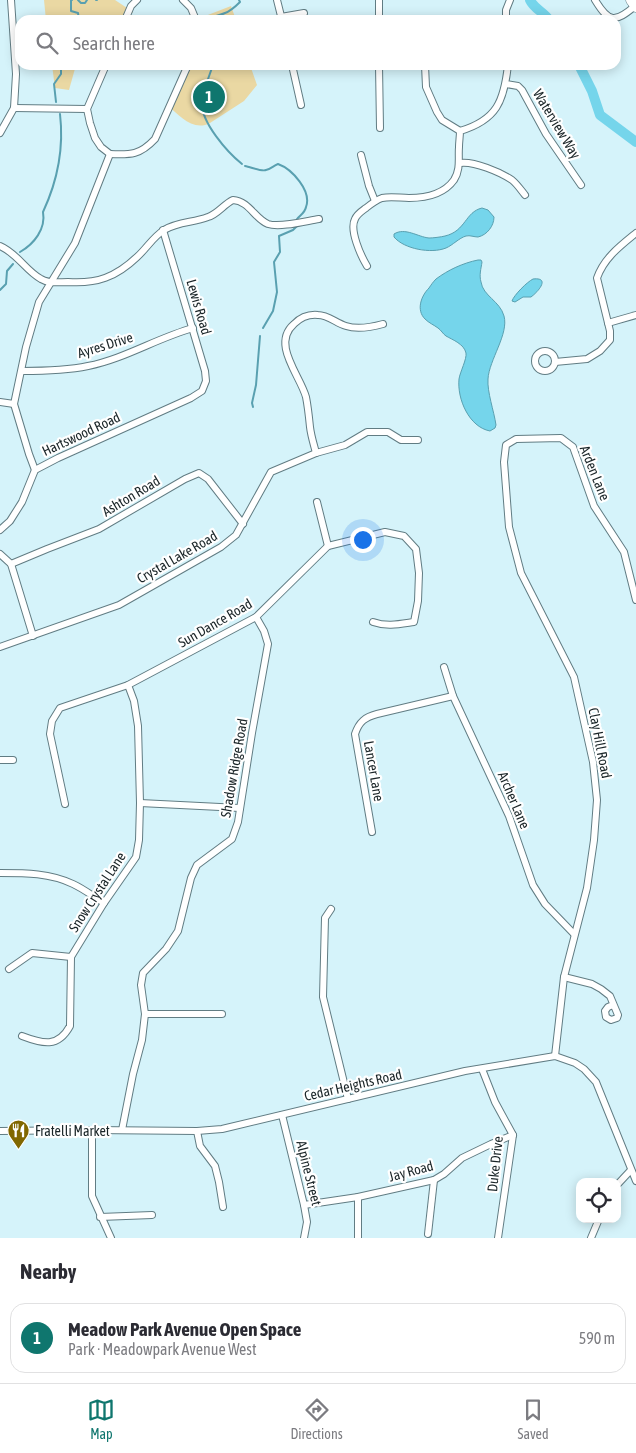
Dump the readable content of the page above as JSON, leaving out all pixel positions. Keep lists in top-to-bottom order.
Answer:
{
  "streets": {
    "street": [
      "Waterview Way",
      "Lewis Road",
      "Ayres Drive",
      "Hartswood Road",
      "Arden Lane",
      "Ashton Road",
      "Crystal Lake Road",
      "Sun Dance Road",
      "Clay Hill Road",
      "Shadow Ridge Road",
      "Lancer Lane",
      "Archer Lane",
      "Snow Crystal Lane",
      "Cedar Heights Road",
      "Duke Drive",
      "Jay Road",
      "Alpine Street"
    ]
  },
  "crossings": [
    ["Lewis Road", "Ayres Drive"],
    ["Lewis Road", "Hartswood Road"],
    ["Arden Lane", "Clay Hill Road"],
    ["Ashton Road", "Crystal Lake Road"],
    ["Sun Dance Road", "Shadow Ridge Road"],
    ["Sun Dance Road", "Snow Crystal Lane"],
    ["Clay Hill Road", "Archer Lane"],
    ["Clay Hill Road", "Cedar Heights Road"],
    ["Shadow Ridge Road", "Cedar Heights Road"],
    ["Lancer Lane", "Archer Lane"],
    ["Cedar Heights Road", "Duke Drive"],
    ["Cedar Heights Road", "Alpine Street"],
    ["Duke Drive", "Jay Road"],
    ["Jay Road", "Alpine Street"]
  ],
  "places": {
    "restaurant": ["Fratelli Market"]
  },
  "page": {
    "search": "Search here",
    "pins": "1",
    "heading": "Nearby",
    "list": [
      {
        "mark": "1",
        "name": "Meadow Park Avenue Open Space",
        "note": "Park · Meadowpark Avenue West",
        "value": "590 m"
      }
    ],
    "nav": ["Map", "Directions", "Saved"]
  }
}
